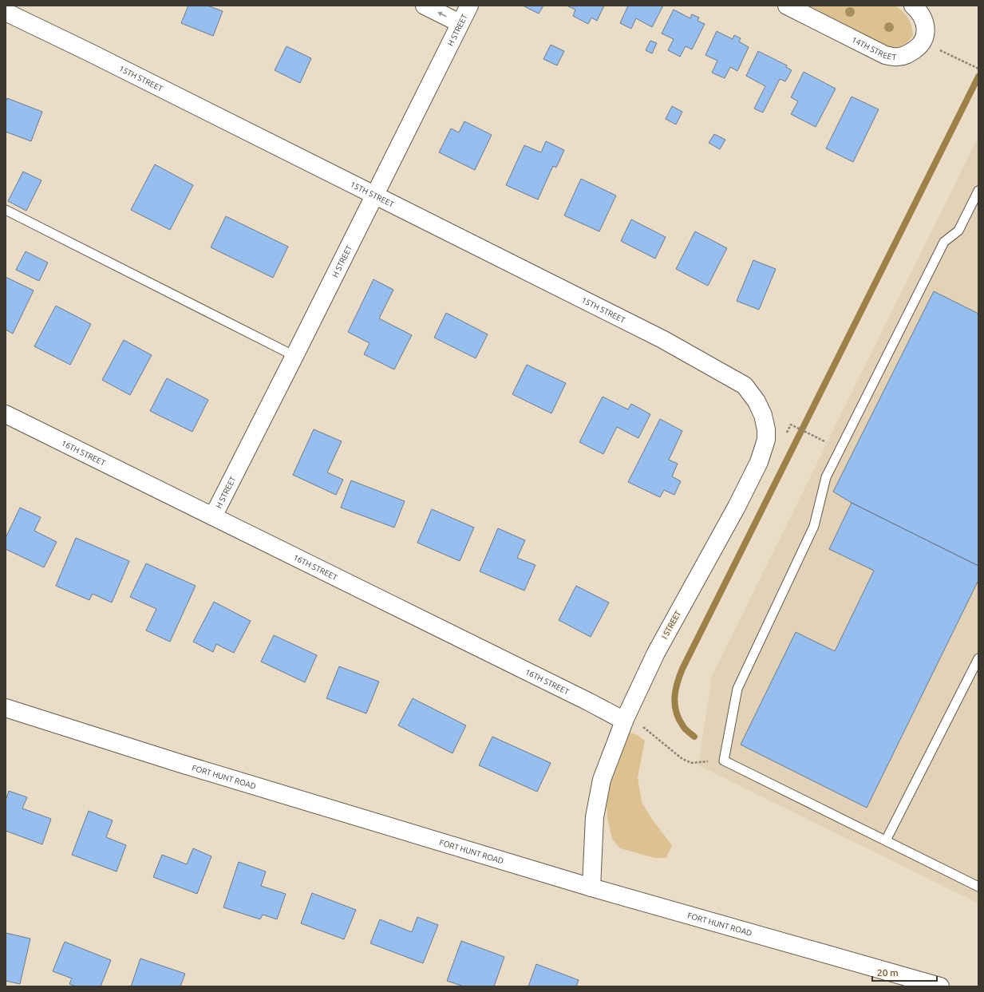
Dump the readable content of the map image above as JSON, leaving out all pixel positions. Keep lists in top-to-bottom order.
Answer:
{
  "streets": {
    "street": [
      "H STREET",
      "14TH STREET",
      "15TH STREET",
      "16TH STREET",
      "I STREET",
      "FORT HUNT ROAD"
    ]
  },
  "crossings": [
    ["H STREET", "15TH STREET"],
    ["H STREET", "16TH STREET"],
    ["15TH STREET", "I STREET"],
    ["16TH STREET", "I STREET"],
    ["I STREET", "FORT HUNT ROAD"]
  ],
  "scale_bar": "20 m"
}
